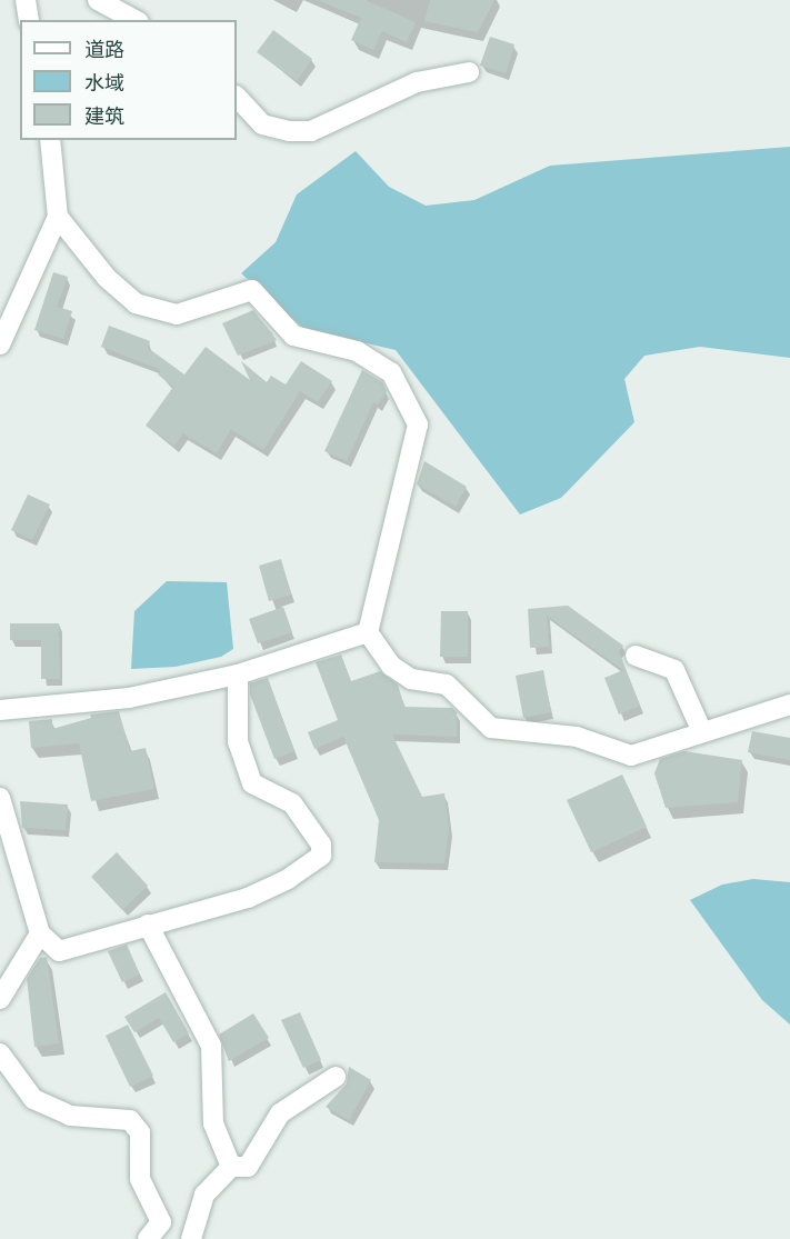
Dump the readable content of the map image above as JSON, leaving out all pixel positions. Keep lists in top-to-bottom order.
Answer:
{
  "legend": ["道路", "水域", "建筑"]
}
